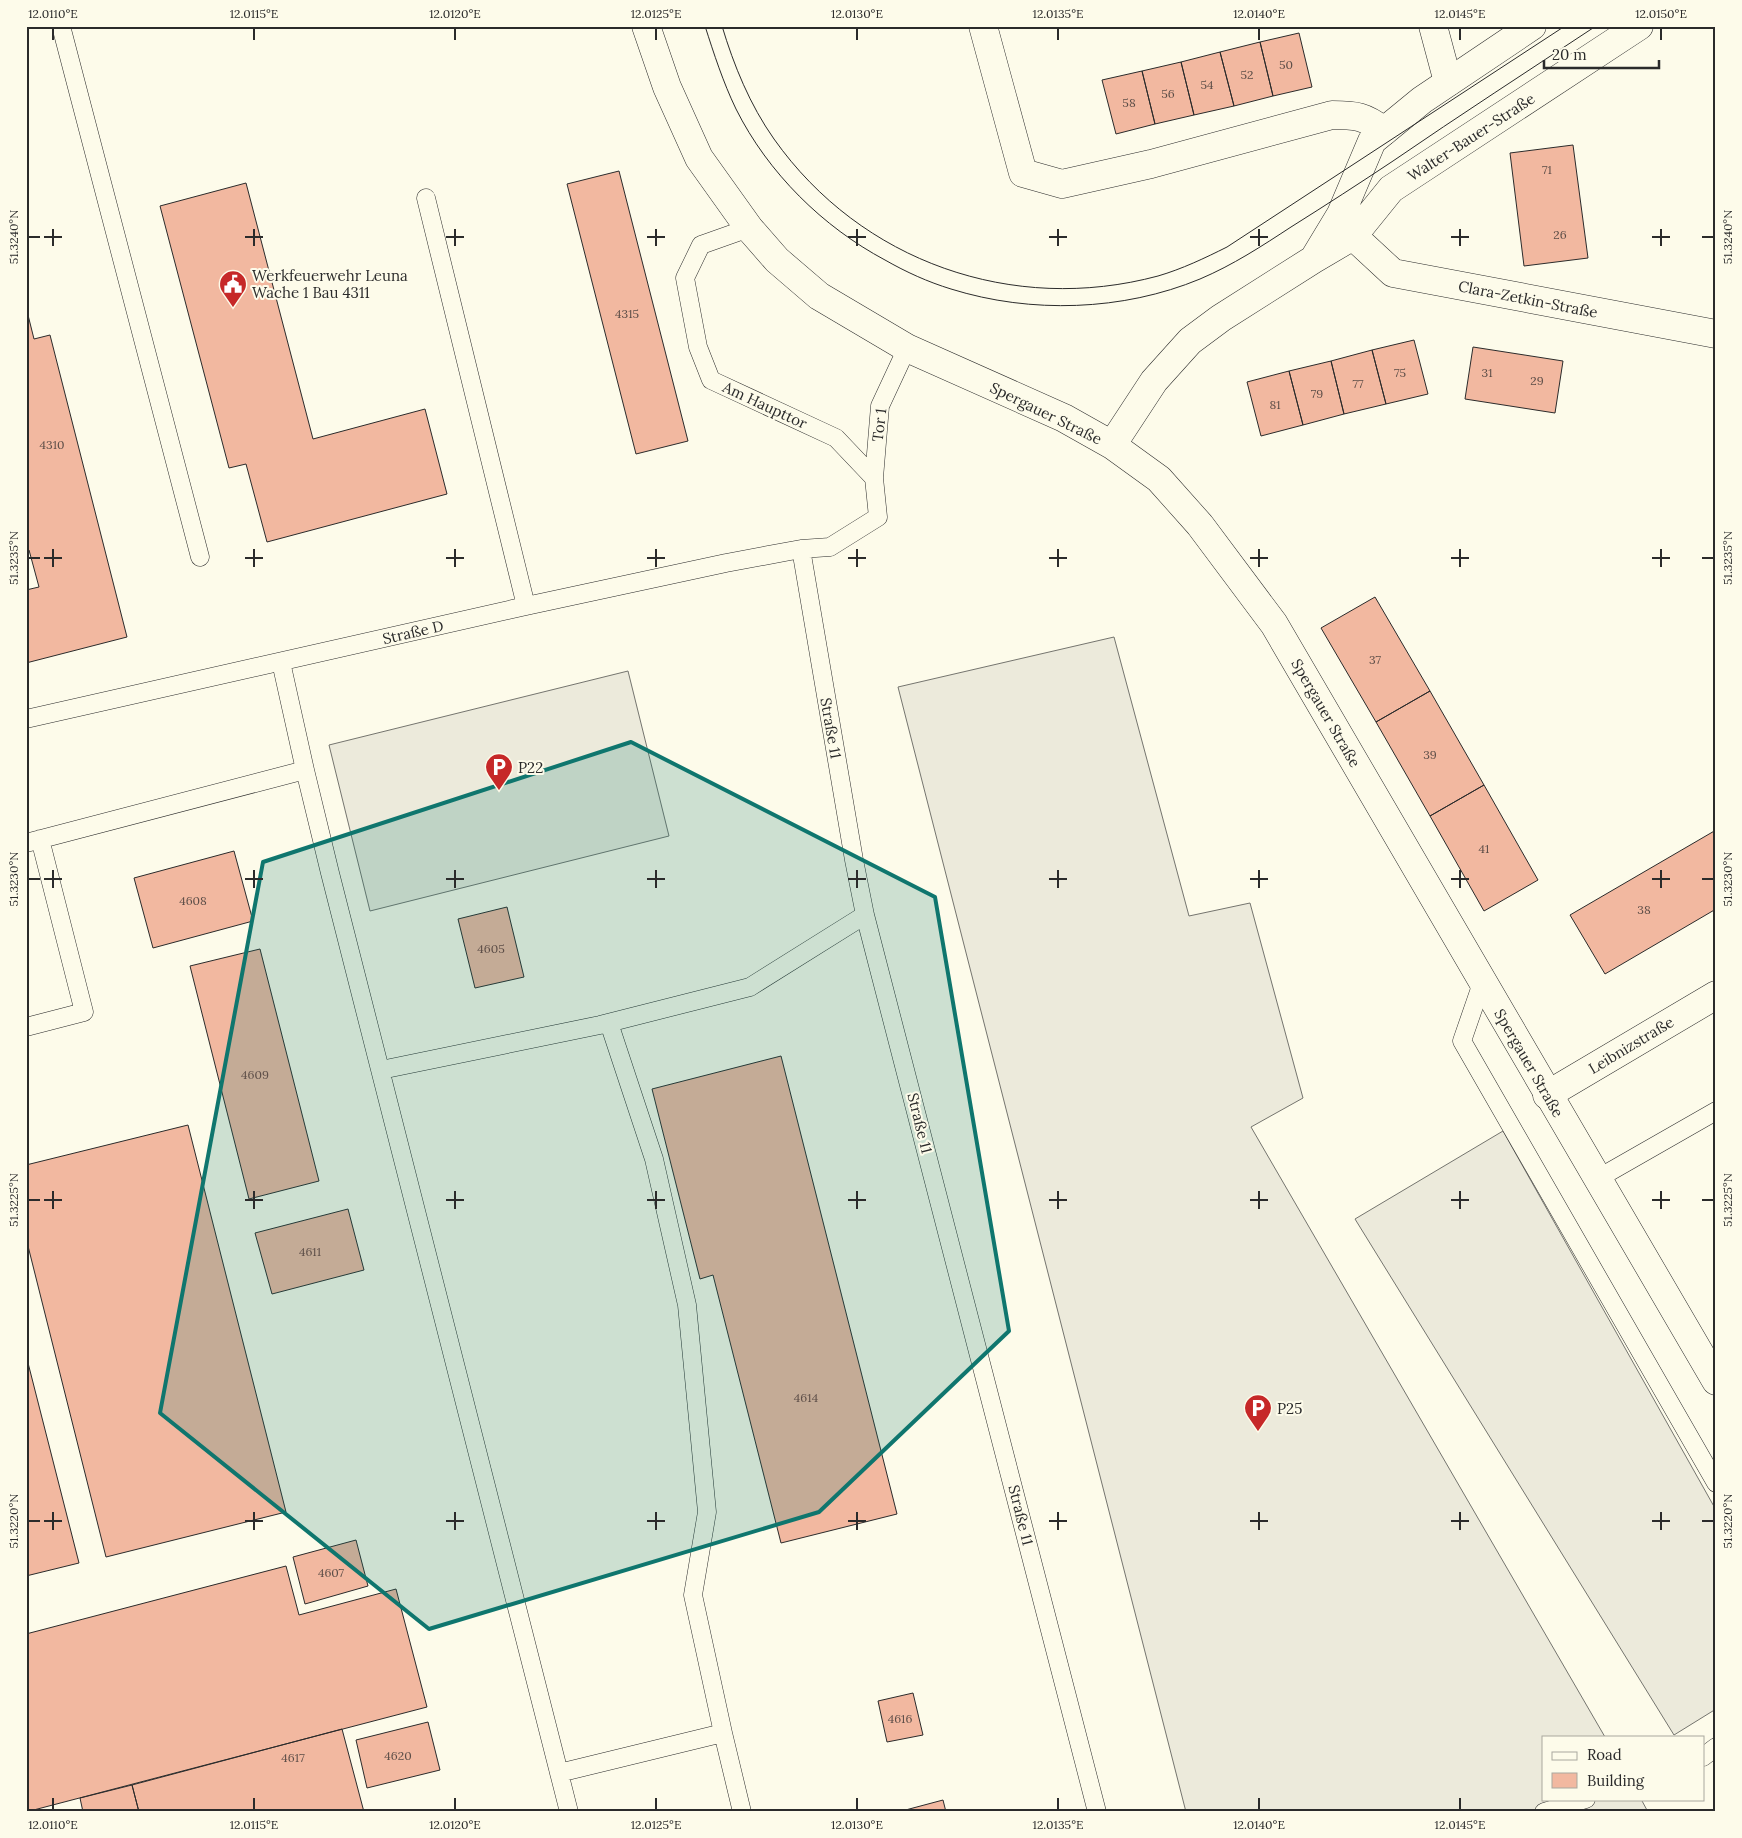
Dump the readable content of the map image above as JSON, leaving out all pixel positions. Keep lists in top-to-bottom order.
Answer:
{
  "streets": {
    "street": [
      "Walter-Bauer-Straße",
      "Clara-Zetkin-Straße",
      "Spergauer Straße",
      "Leibnizstraße"
    ],
    "lane": [
      "Am Haupttor",
      "Tor 1",
      "Straße D",
      "Straße 11"
    ]
  },
  "crossings": [
    ["Walter-Bauer-Straße", "Clara-Zetkin-Straße"],
    ["Walter-Bauer-Straße", "Spergauer Straße"],
    ["Am Haupttor", "Spergauer Straße"],
    ["Am Haupttor", "Tor 1"],
    ["Spergauer Straße", "Tor 1"],
    ["Spergauer Straße", "Leibnizstraße"],
    ["Straße D", "Straße 11"]
  ],
  "places": {
    "public building": ["Werkfeuerwehr Leuna Wache 1 Bau 4311"],
    "parking": ["P22", "P25"]
  },
  "house_numbers": [
    "50",
    "52",
    "54",
    "56",
    "58",
    "71",
    "26",
    "4315",
    "75",
    "31",
    "29",
    "77",
    "79",
    "81",
    "4310",
    "37",
    "39",
    "41",
    "4608",
    "38",
    "4605",
    "4609",
    "4611",
    "4614",
    "4607",
    "4616",
    "4620",
    "4617"
  ],
  "legend": ["Road", "Building"],
  "scale_bar": "20 m",
  "coordinates": [
    "12.0110°E",
    "12.0115°E",
    "12.0120°E",
    "12.0125°E",
    "12.0130°E",
    "12.0135°E",
    "12.0140°E",
    "12.0145°E",
    "12.0150°E",
    "51.3240°N",
    "51.3235°N",
    "51.3230°N",
    "51.3225°N",
    "51.3220°N"
  ]
}
